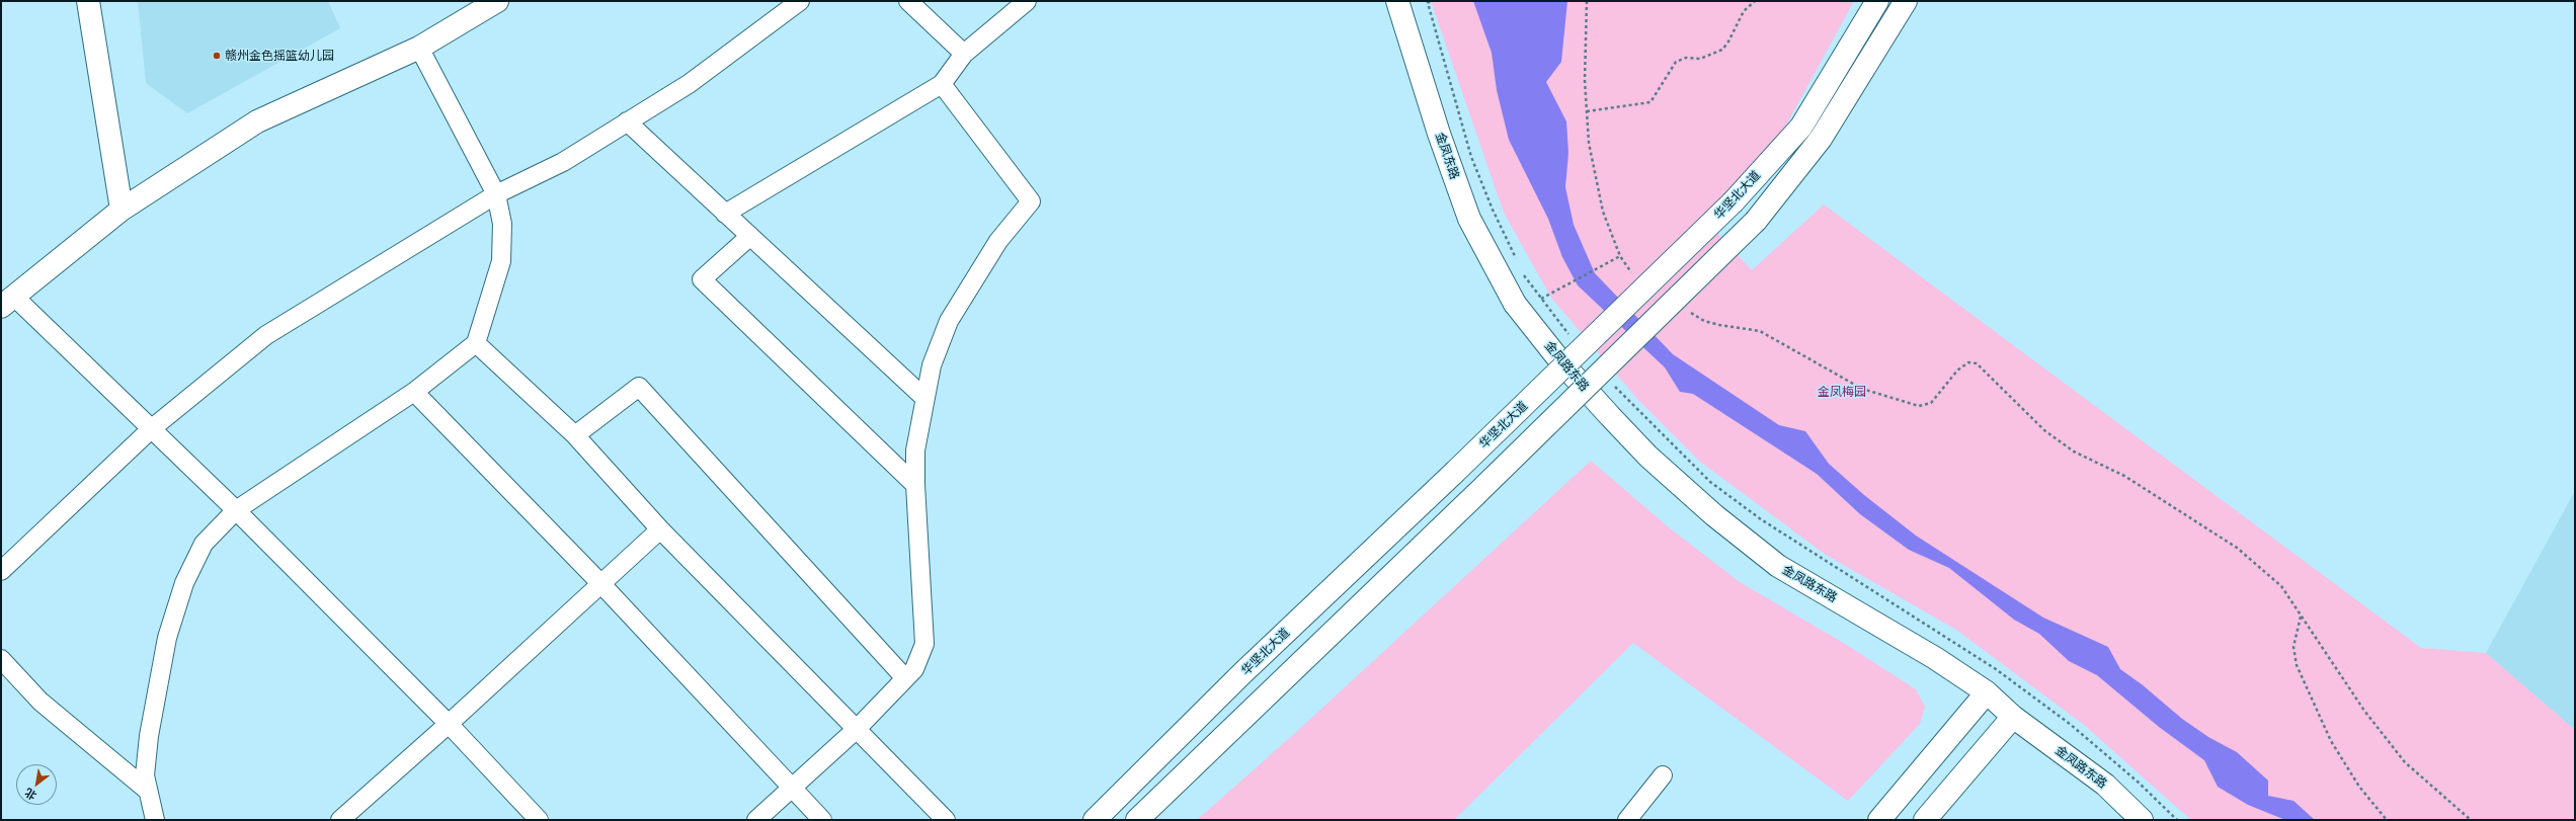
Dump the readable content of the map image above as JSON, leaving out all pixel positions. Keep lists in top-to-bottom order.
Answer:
{
  "streets": {
    "main road": ["金凤东路", "华坚北大道", "金凤路东路"]
  },
  "crossings": [
    ["金凤东路", "金凤路东路"]
  ],
  "parks": ["金凤梅园"],
  "places": ["赣州金色摇篮幼儿园"],
  "north": "bottom left"
}
